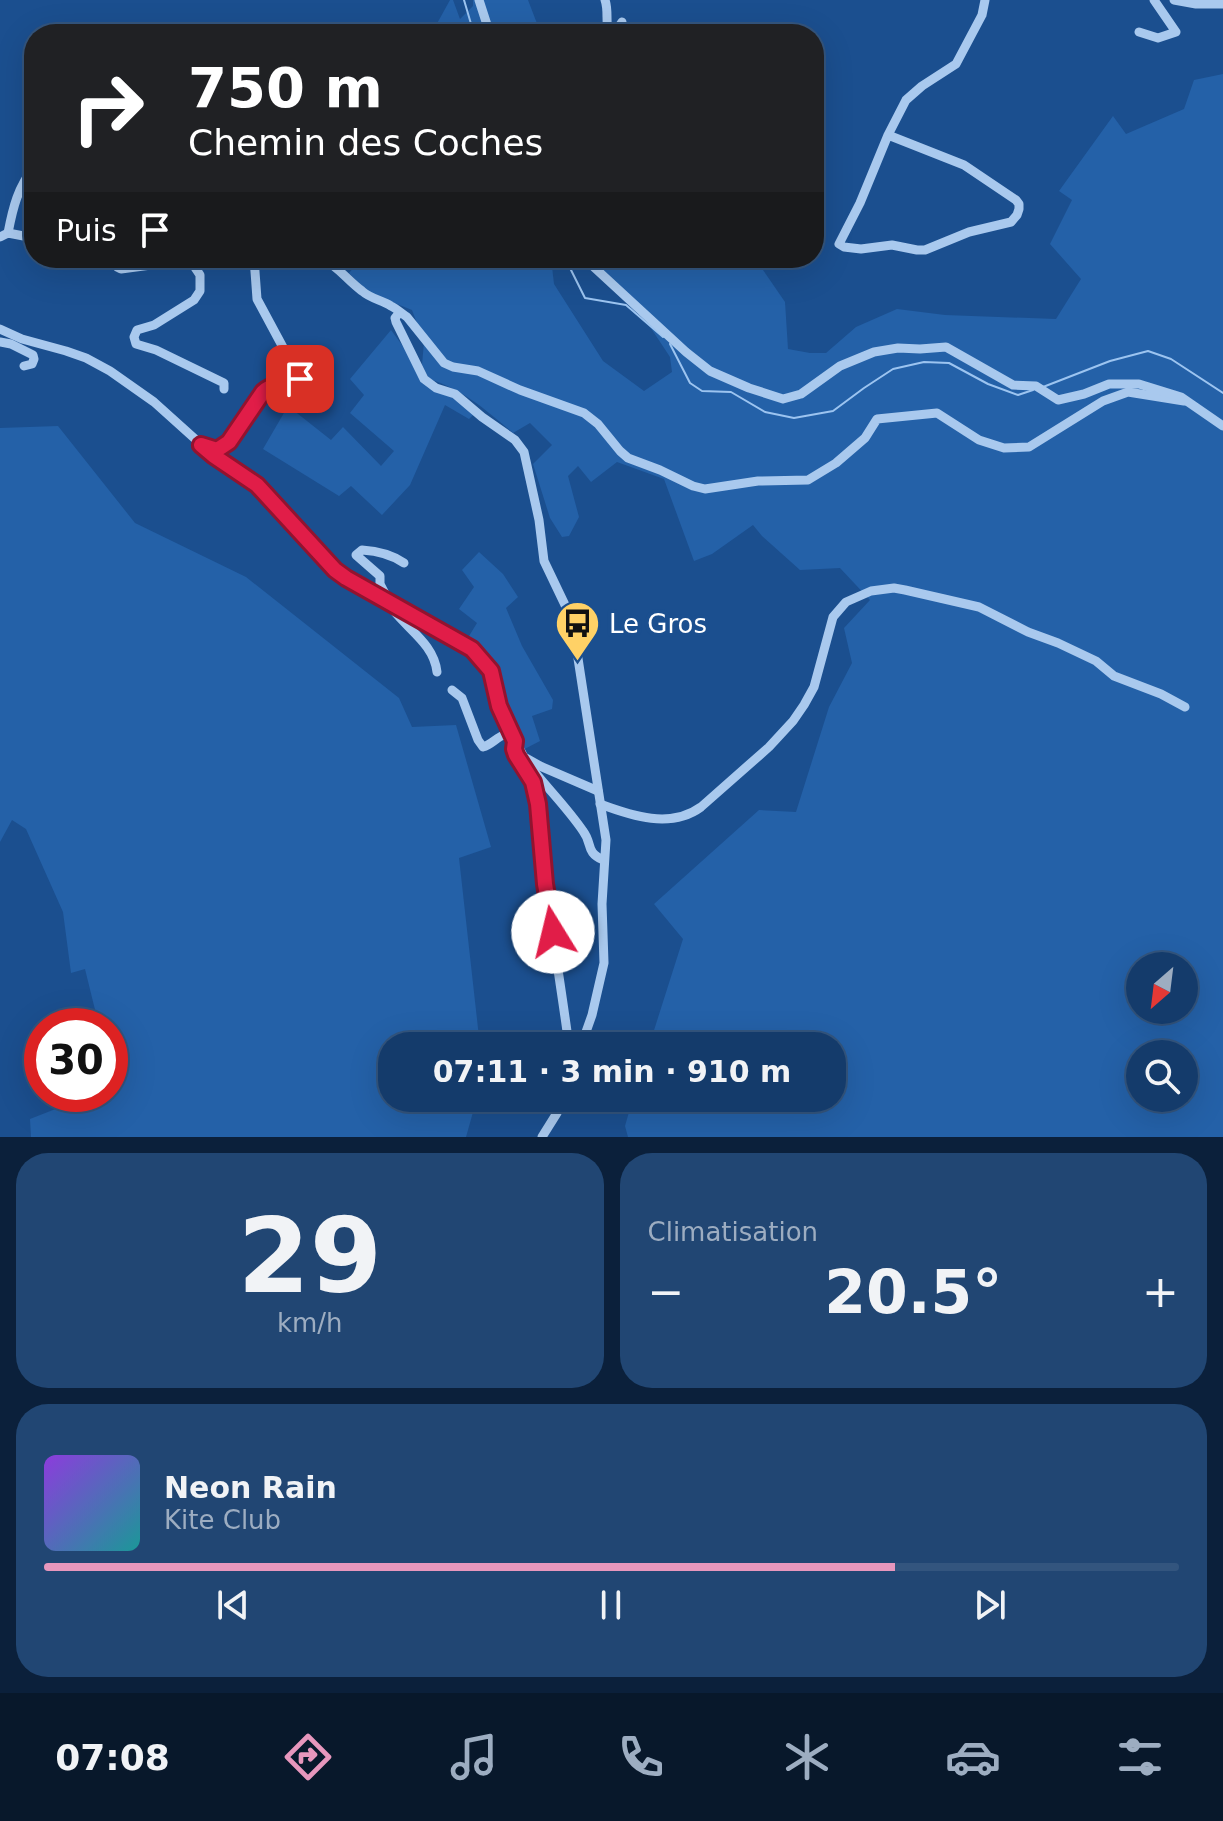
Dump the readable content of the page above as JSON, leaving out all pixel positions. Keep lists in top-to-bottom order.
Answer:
{
  "places": {
    "bus stop": ["Le Gros"]
  },
  "north": "bottom left",
  "page": {
    "turn": ["750 m", "Chemin des Coches"],
    "then": "Puis",
    "limit": "30",
    "trip": "07:11 · 3 min · 910 m",
    "tile": [
      ["29", "km/h"],
      "Climatisation"
    ],
    "heat": ["−", "20.5°", "+"],
    "song": ["Neon Rain", "Kite Club"],
    "tabs": "07:08"
  }
}
